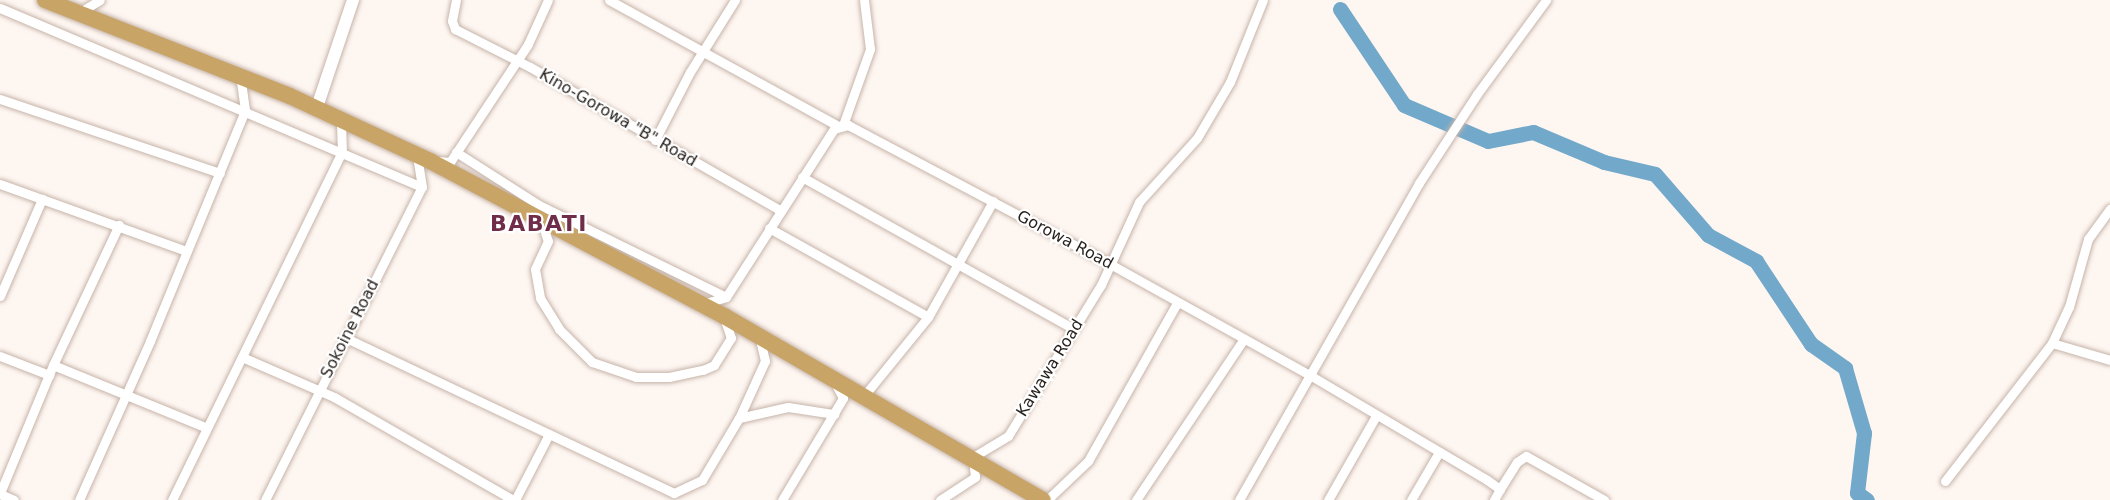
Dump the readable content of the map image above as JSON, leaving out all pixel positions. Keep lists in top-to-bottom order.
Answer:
{
  "streets": {
    "street": [
      "Kino-Gorowa \"B\" Road",
      "Gorowa Road",
      "Sokoine Road",
      "Kawawa Road"
    ]
  },
  "crossings": [
    ["Gorowa Road", "Kawawa Road"]
  ],
  "districts": ["BABATI"]
}
